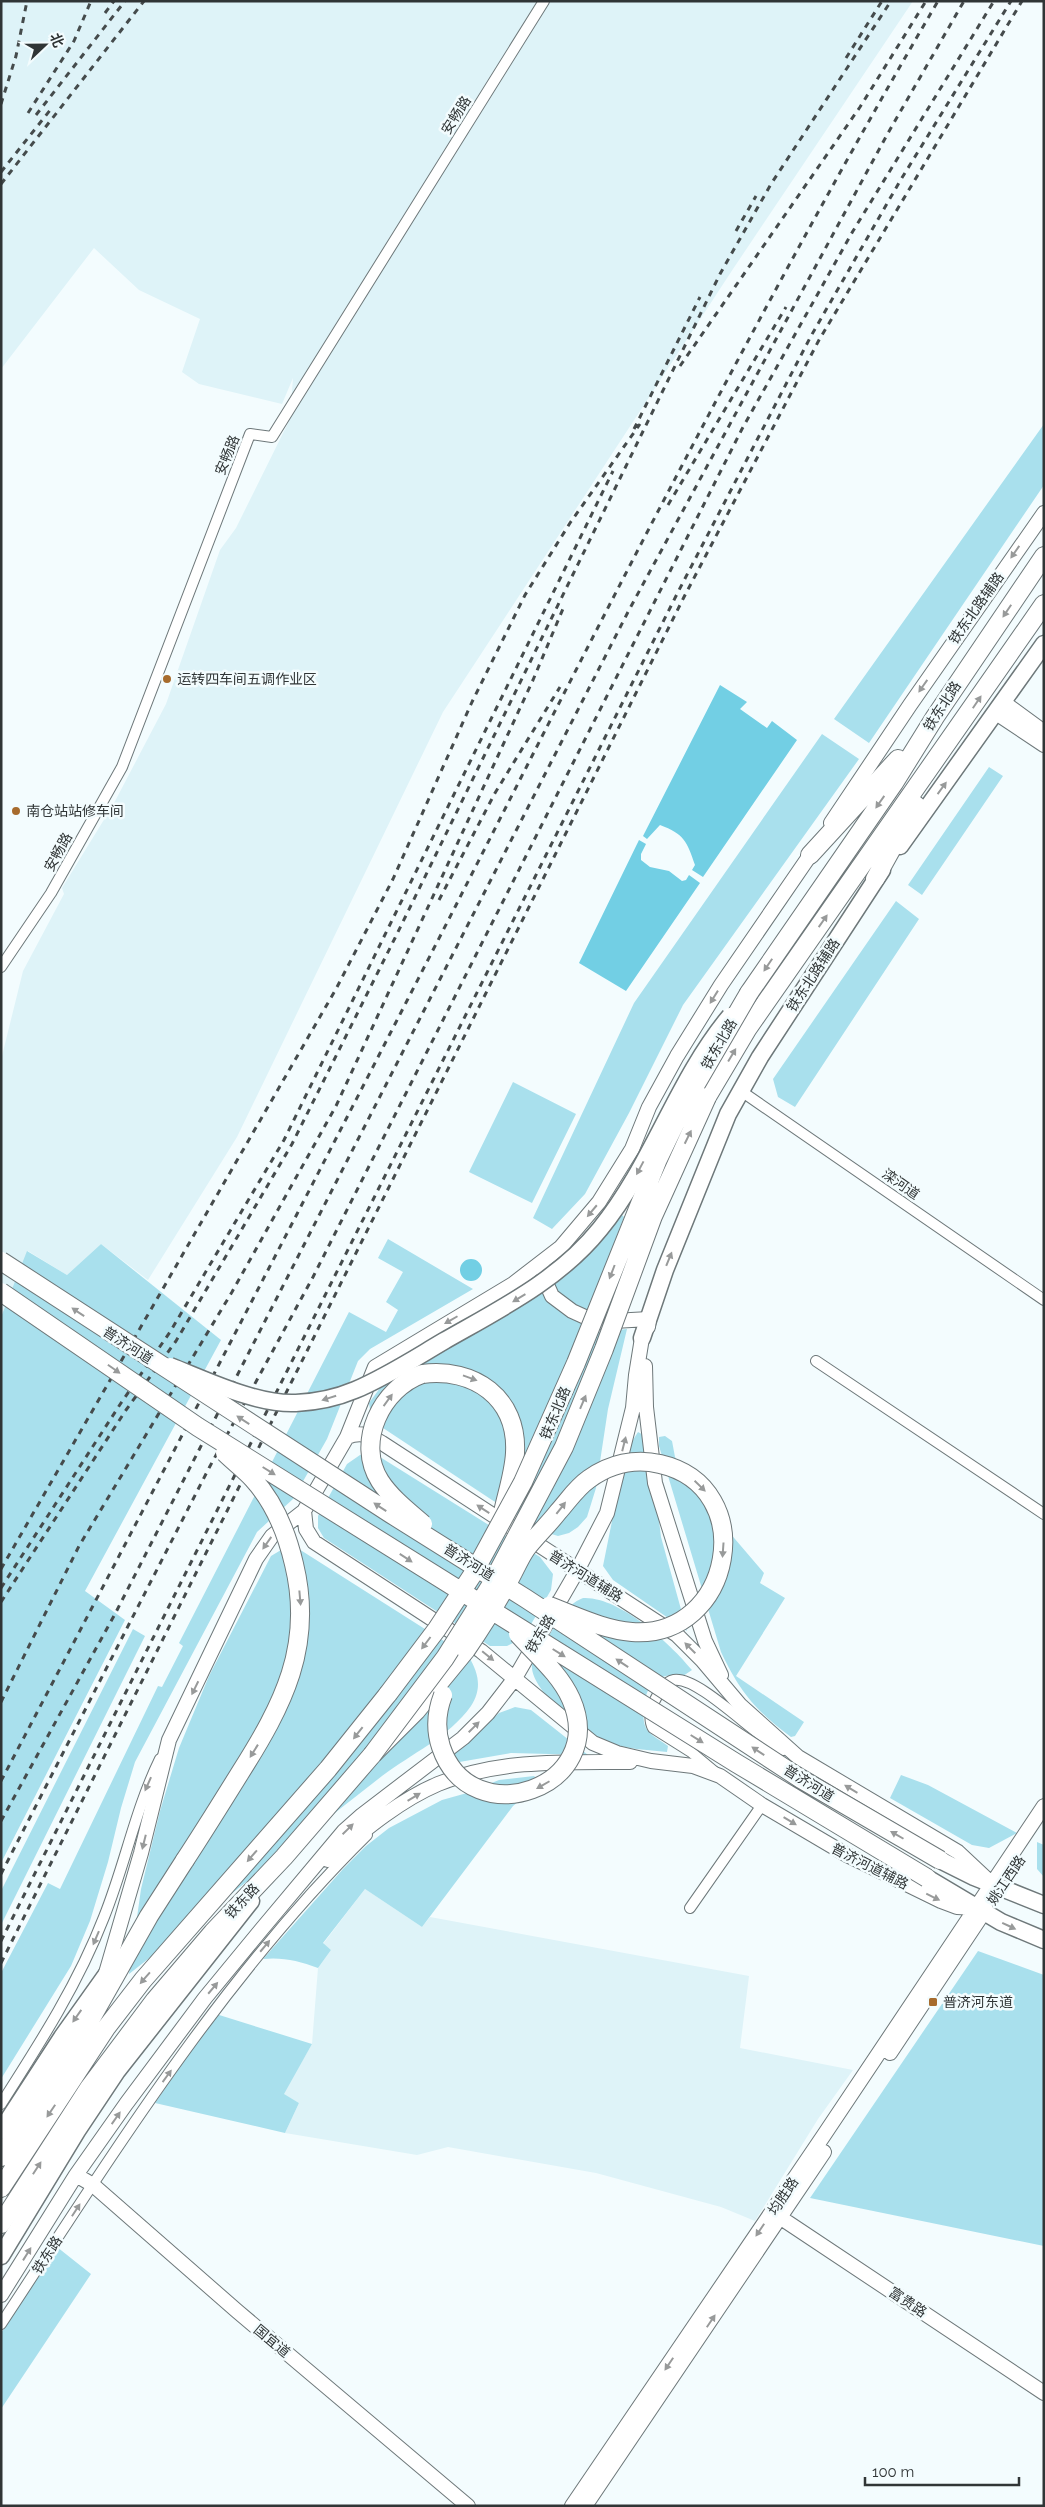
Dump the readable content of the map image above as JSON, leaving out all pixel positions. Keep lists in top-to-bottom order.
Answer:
{
  "streets": {
    "highway": ["铁东北路", "普济河道", "铁东路"],
    "main road": ["铁东北路辅路"],
    "street": [
      "安畅路",
      "滦河道",
      "普济河道辅路",
      "姚江西路",
      "均胜路",
      "富贵路",
      "国宜道"
    ]
  },
  "crossings": [
    ["铁东北路辅路", "滦河道"],
    ["铁东北路", "铁东路"],
    ["普济河道辅路", "铁东路"],
    ["普济河道辅路", "姚江西路"],
    ["普济河道辅路", "均胜路"],
    ["铁东路", "国宜道"],
    ["姚江西路", "均胜路"],
    ["均胜路", "富贵路"]
  ],
  "places": {
    "other": ["运转四车间五调作业区", "南仓站站修车间"],
    "transit": ["普济河东道"]
  },
  "scale_bar": "100 m",
  "north": "right"
}
